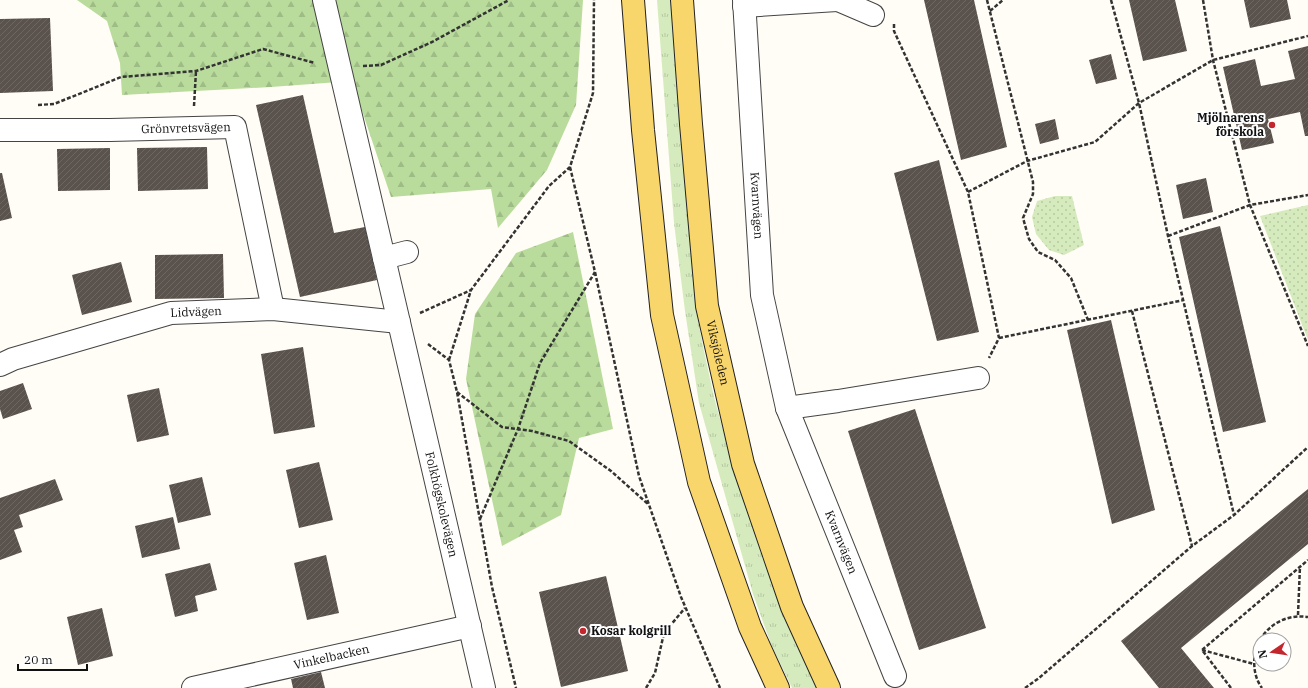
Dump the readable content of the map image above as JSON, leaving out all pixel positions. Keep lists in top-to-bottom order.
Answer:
{
  "streets": {
    "main road": ["Viksjöleden"],
    "street": [
      "Grönvretsvägen",
      "Kvarnvägen",
      "Lidvägen",
      "Folkhögskolevägen",
      "Vinkelbacken"
    ]
  },
  "crossings": [
    ["Grönvretsvägen", "Lidvägen"],
    ["Lidvägen", "Folkhögskolevägen"],
    ["Folkhögskolevägen", "Vinkelbacken"]
  ],
  "places": ["Mjölnarens förskola", "Kosar kolgrill"],
  "scale_bar": "20 m",
  "north": "left"
}
